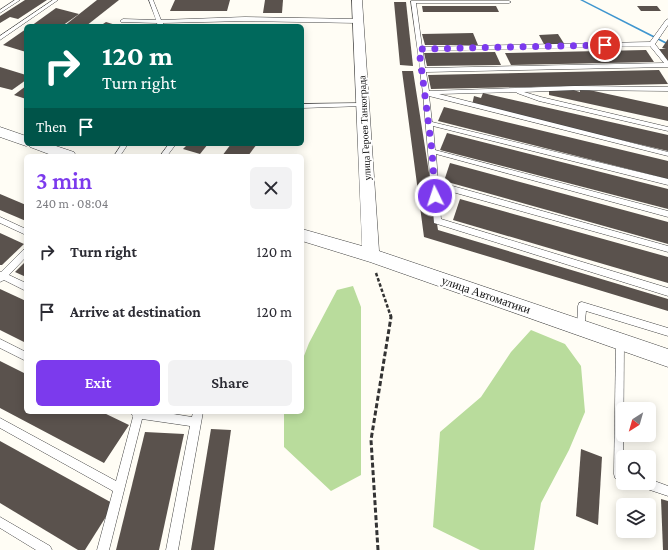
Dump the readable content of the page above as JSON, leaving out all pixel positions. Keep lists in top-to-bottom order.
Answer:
{
  "streets": {
    "street": ["улица Героев Танкограда", "улица Автоматики"]
  },
  "crossings": [
    ["улица Героев Танкограда", "улица Автоматики"]
  ],
  "north": "bottom left",
  "page": {
    "turn": ["120 m", "Turn right"],
    "then": "Then",
    "heading": ["3 min", "240 m · 08:04"],
    "list": [
      {
        "name": "Turn right",
        "value": "120 m"
      },
      {
        "name": "Arrive at destination",
        "value": "120 m"
      }
    ],
    "buttons": ["Exit", "Share"]
  }
}
